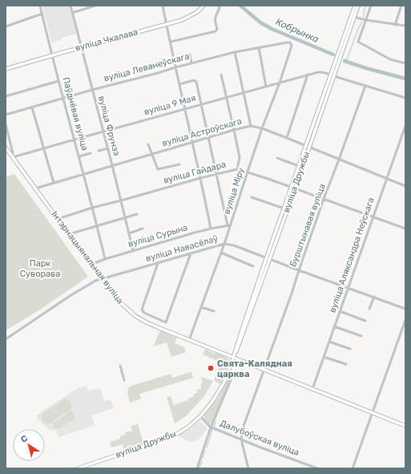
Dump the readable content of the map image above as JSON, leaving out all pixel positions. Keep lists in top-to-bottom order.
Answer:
{
  "streets": {
    "main road": ["вуліца Чкалава", "вуліца Дружбы", "Інтэрнацыянальная вуліца"],
    "street": [
      "вуліца Леванеўскага",
      "вуліца 9 Мая",
      "Паўднёвая вуліца",
      "вуліца Фрунзэ",
      "вуліца Астроўскага",
      "вуліца Гайдара",
      "вуліца Міру",
      "Бурштынавая вуліца",
      "вуліца Сурына",
      "вуліца Навасёлаў",
      "вуліца Аляксандра Неўскага",
      "Далубоўская вуліца"
    ]
  },
  "crossings": [
    ["вуліца Чкалава", "Паўднёвая вуліца"],
    ["вуліца Чкалава", "вуліца Фрунзэ"],
    ["вуліца Леванеўскага", "Паўднёвая вуліца"],
    ["вуліца Леванеўскага", "вуліца Фрунзэ"],
    ["вуліца Леванеўскага", "вуліца Міру"],
    ["вуліца 9 Мая", "Паўднёвая вуліца"],
    ["вуліца 9 Мая", "вуліца Фрунзэ"],
    ["вуліца 9 Мая", "вуліца Дружбы"],
    ["вуліца 9 Мая", "вуліца Міру"],
    ["вуліца 9 Мая", "Бурштынавая вуліца"],
    ["вуліца 9 Мая", "Інтэрнацыянальная вуліца"],
    ["Паўднёвая вуліца", "вуліца Астроўскага"],
    ["Паўднёвая вуліца", "вуліца Гайдара"],
    ["Паўднёвая вуліца", "вуліца Сурына"],
    ["вуліца Фрунзэ", "вуліца Астроўскага"],
    ["вуліца Фрунзэ", "вуліца Гайдара"],
    ["вуліца Фрунзэ", "вуліца Сурына"],
    ["вуліца Астроўскага", "вуліца Дружбы"],
    ["вуліца Астроўскага", "вуліца Міру"],
    ["вуліца Астроўскага", "Бурштынавая вуліца"],
    ["вуліца Астроўскага", "вуліца Аляксандра Неўскага"],
    ["вуліца Астроўскага", "Інтэрнацыянальная вуліца"],
    ["вуліца Гайдара", "вуліца Дружбы"],
    ["вуліца Гайдара", "вуліца Міру"],
    ["вуліца Гайдара", "Бурштынавая вуліца"],
    ["вуліца Гайдара", "вуліца Аляксандра Неўскага"],
    ["вуліца Гайдара", "Інтэрнацыянальная вуліца"],
    ["вуліца Дружбы", "вуліца Навасёлаў"],
    ["вуліца Дружбы", "Інтэрнацыянальная вуліца"],
    ["вуліца Дружбы", "Далубоўская вуліца"],
    ["вуліца Міру", "вуліца Сурына"],
    ["вуліца Міру", "вуліца Навасёлаў"],
    ["вуліца Міру", "Інтэрнацыянальная вуліца"],
    ["Бурштынавая вуліца", "вуліца Навасёлаў"],
    ["Бурштынавая вуліца", "Інтэрнацыянальная вуліца"],
    ["Бурштынавая вуліца", "Далубоўская вуліца"],
    ["вуліца Сурына", "Інтэрнацыянальная вуліца"],
    ["вуліца Навасёлаў", "вуліца Аляксандра Неўскага"],
    ["вуліца Навасёлаў", "Інтэрнацыянальная вуліца"],
    ["вуліца Аляксандра Неўскага", "Інтэрнацыянальная вуліца"]
  ],
  "water": ["Кобрынка"],
  "parks": ["Парк Суворава"],
  "places": ["Свята-Калядная царква"],
  "north": "top left"
}
